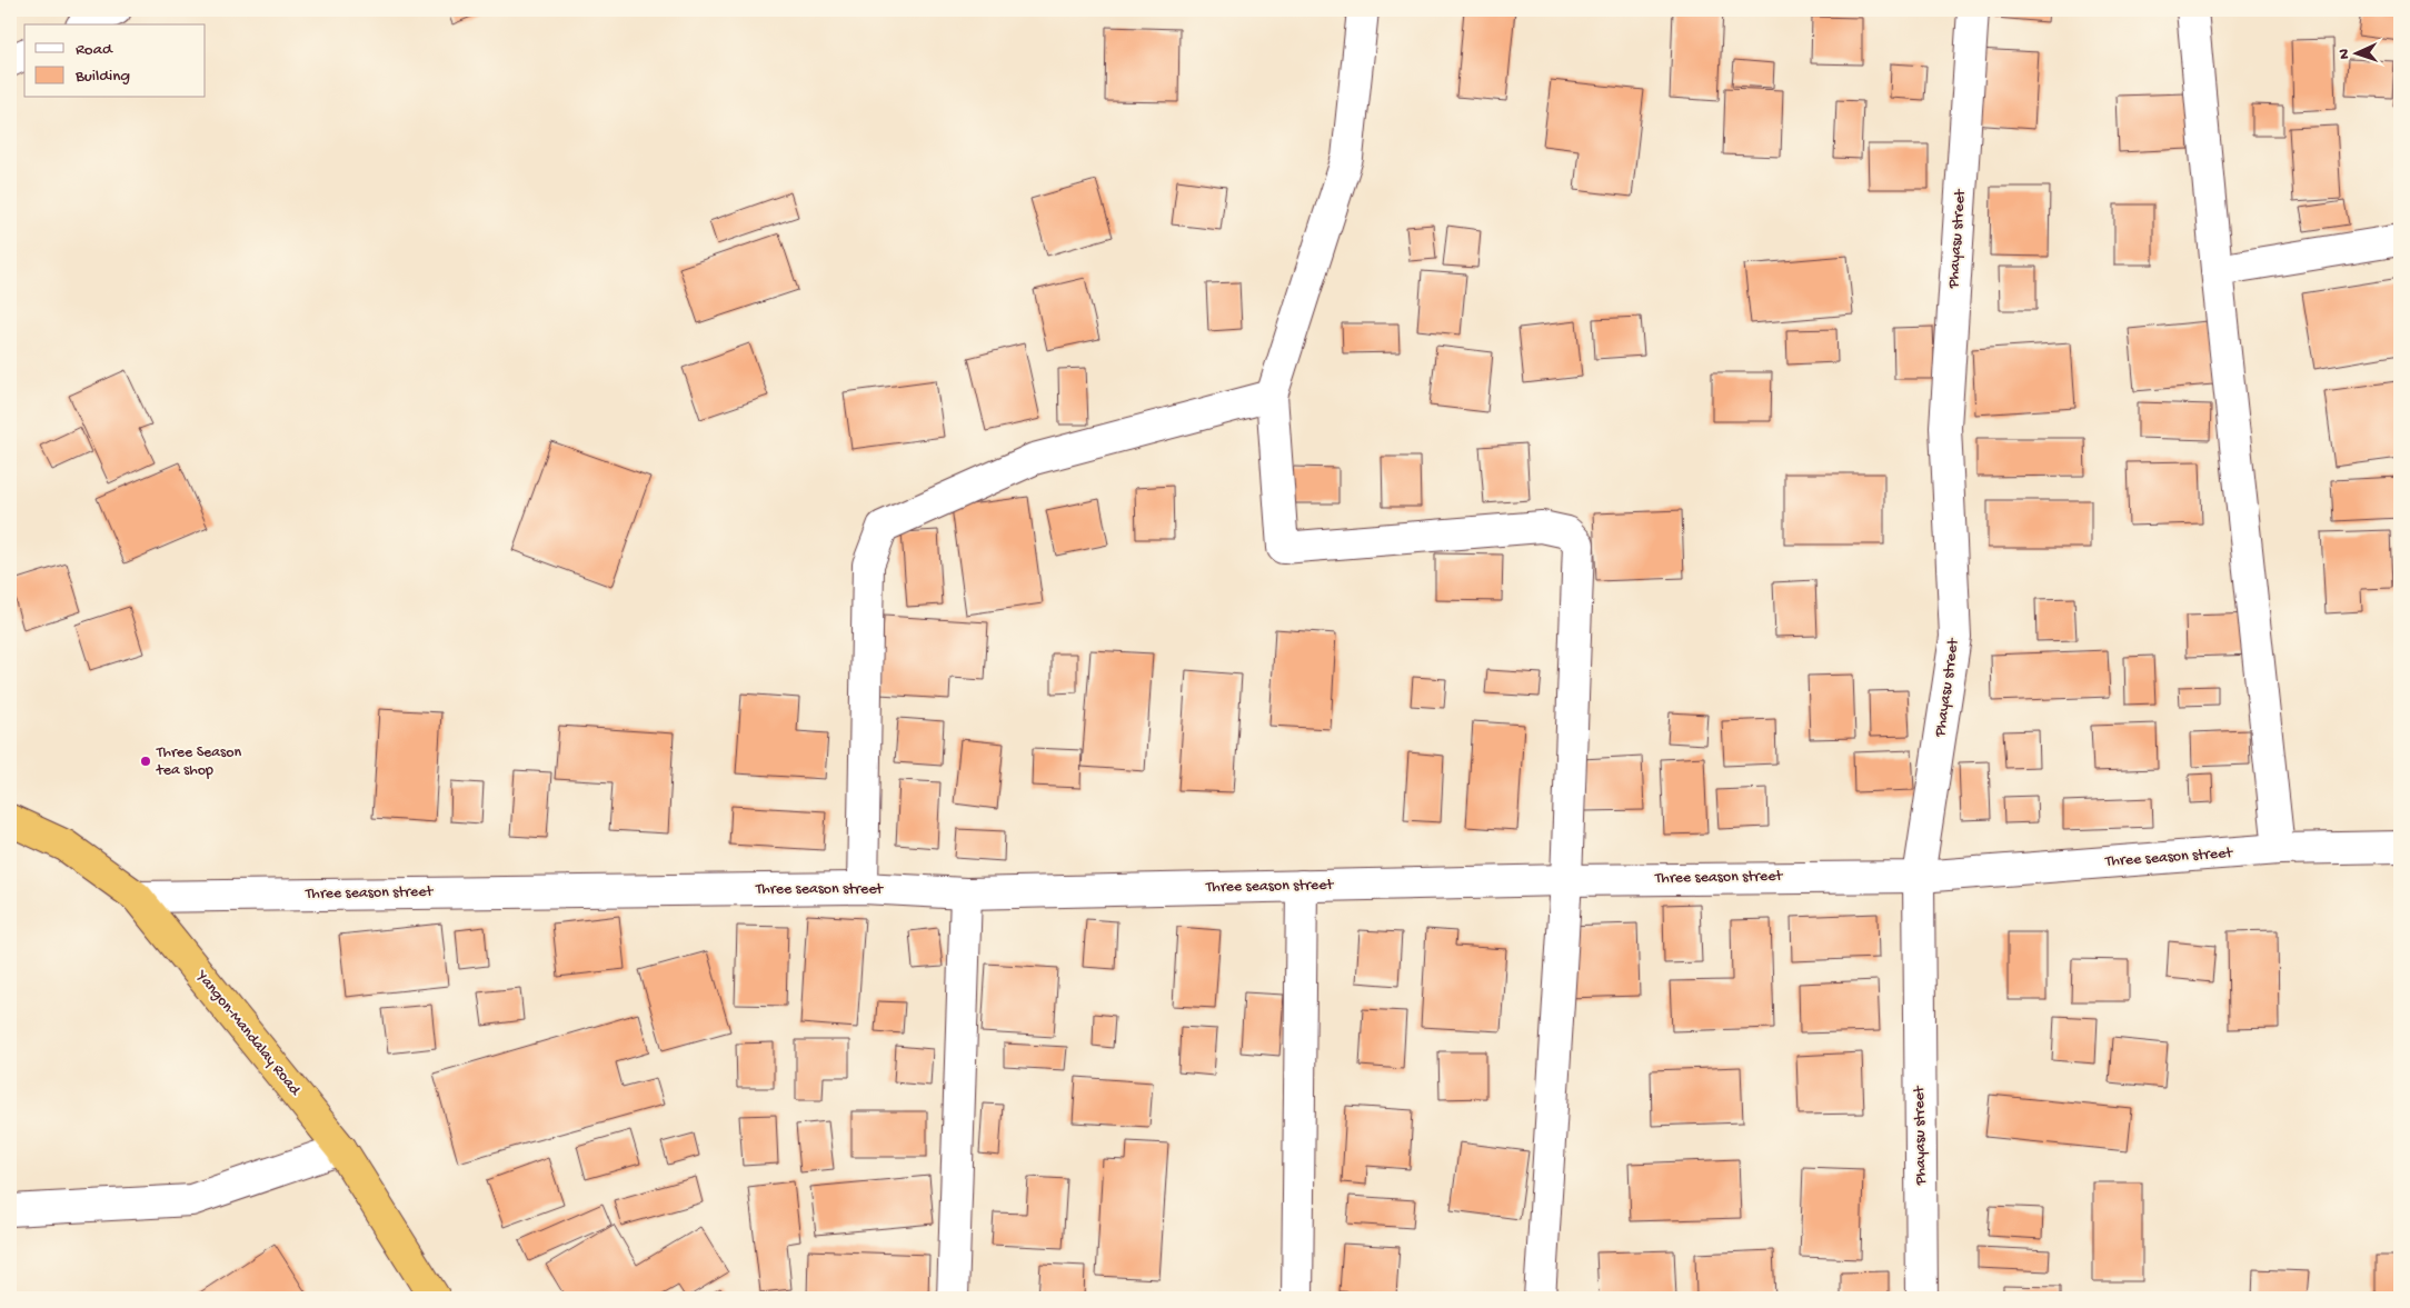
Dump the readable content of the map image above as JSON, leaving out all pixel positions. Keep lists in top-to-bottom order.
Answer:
{
  "streets": {
    "highway": ["Yangon-Mandalay Road"],
    "street": ["Phayasu street", "Three season street"]
  },
  "crossings": [
    ["Phayasu street", "Three season street"],
    ["Three season street", "Yangon-Mandalay Road"]
  ],
  "places": ["Three Season tea shop"],
  "legend": ["Road", "Building"],
  "north": "left"
}
